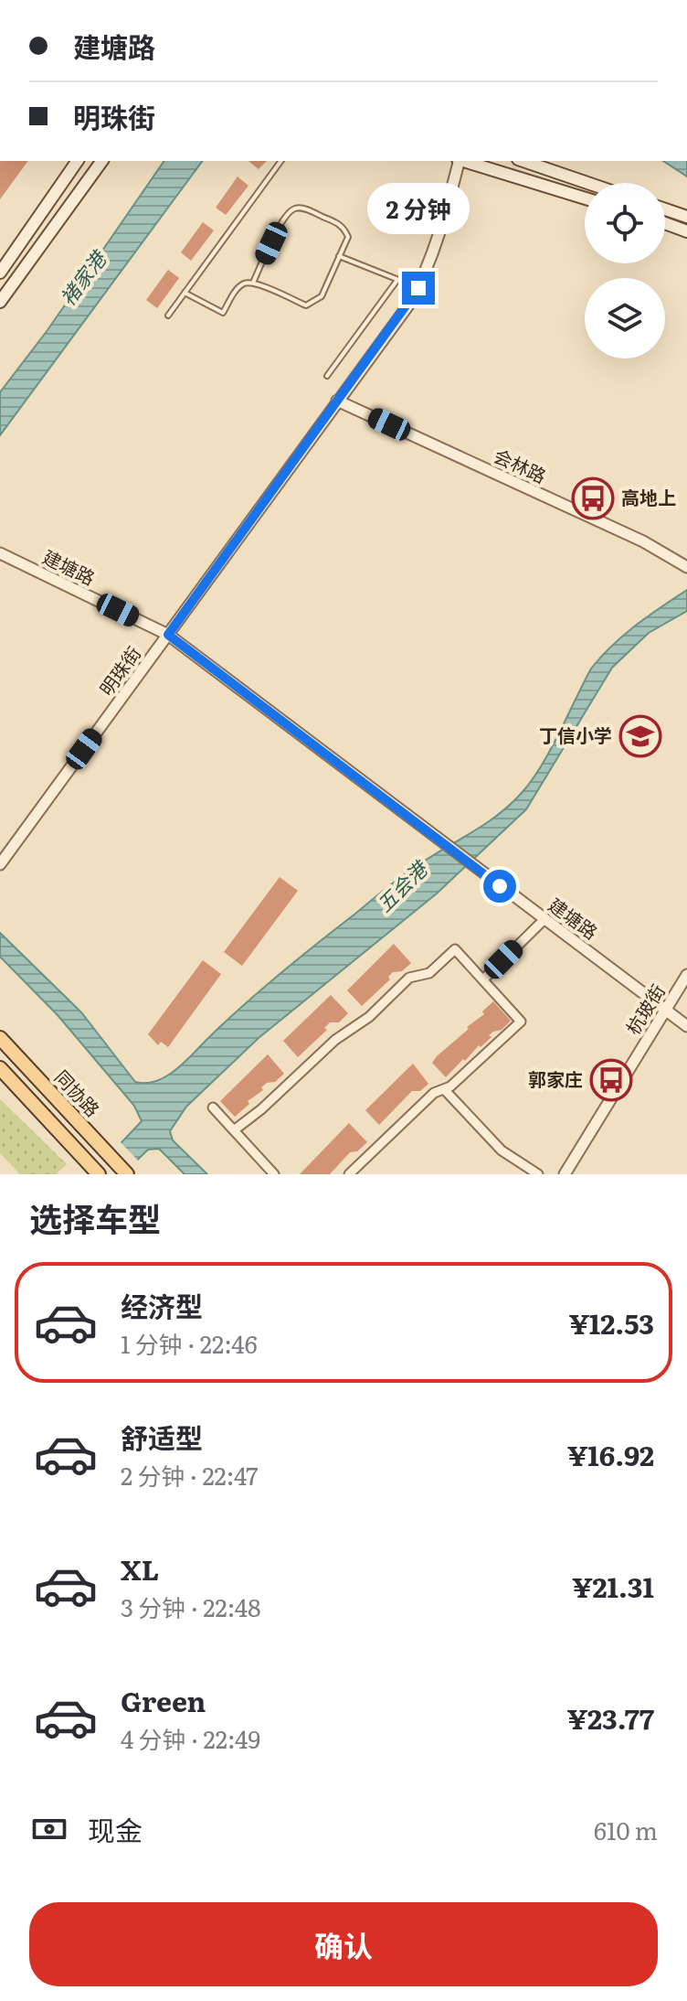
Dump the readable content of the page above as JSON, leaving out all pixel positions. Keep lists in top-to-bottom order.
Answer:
{
  "streets": {
    "main road": ["同协路"],
    "street": [
      "会林路",
      "建塘路",
      "明珠街",
      "杭玻街"
    ]
  },
  "crossings": [
    ["会林路", "明珠街"],
    ["建塘路", "明珠街"],
    ["建塘路", "杭玻街"]
  ],
  "water": ["褚家港", "五会港"],
  "places": {
    "bus stop": ["高地上", "郭家庄"],
    "school or university": ["丁信小学"]
  },
  "page": {
    "banner": ["建塘路", "明珠街"],
    "bubble": "2 分钟",
    "heading": "选择车型",
    "list": [
      {
        "name": "经济型",
        "note": "1 分钟 · 22:46",
        "value": "¥12.53"
      },
      {
        "name": "舒适型",
        "note": "2 分钟 · 22:47",
        "value": "¥16.92"
      },
      {
        "name": "XL",
        "note": "3 分钟 · 22:48",
        "value": "¥21.31"
      },
      {
        "name": "Green",
        "note": "4 分钟 · 22:49",
        "value": "¥23.77"
      }
    ],
    "pay": ["现金", "610 m"],
    "buttons": "确认"
  }
}
